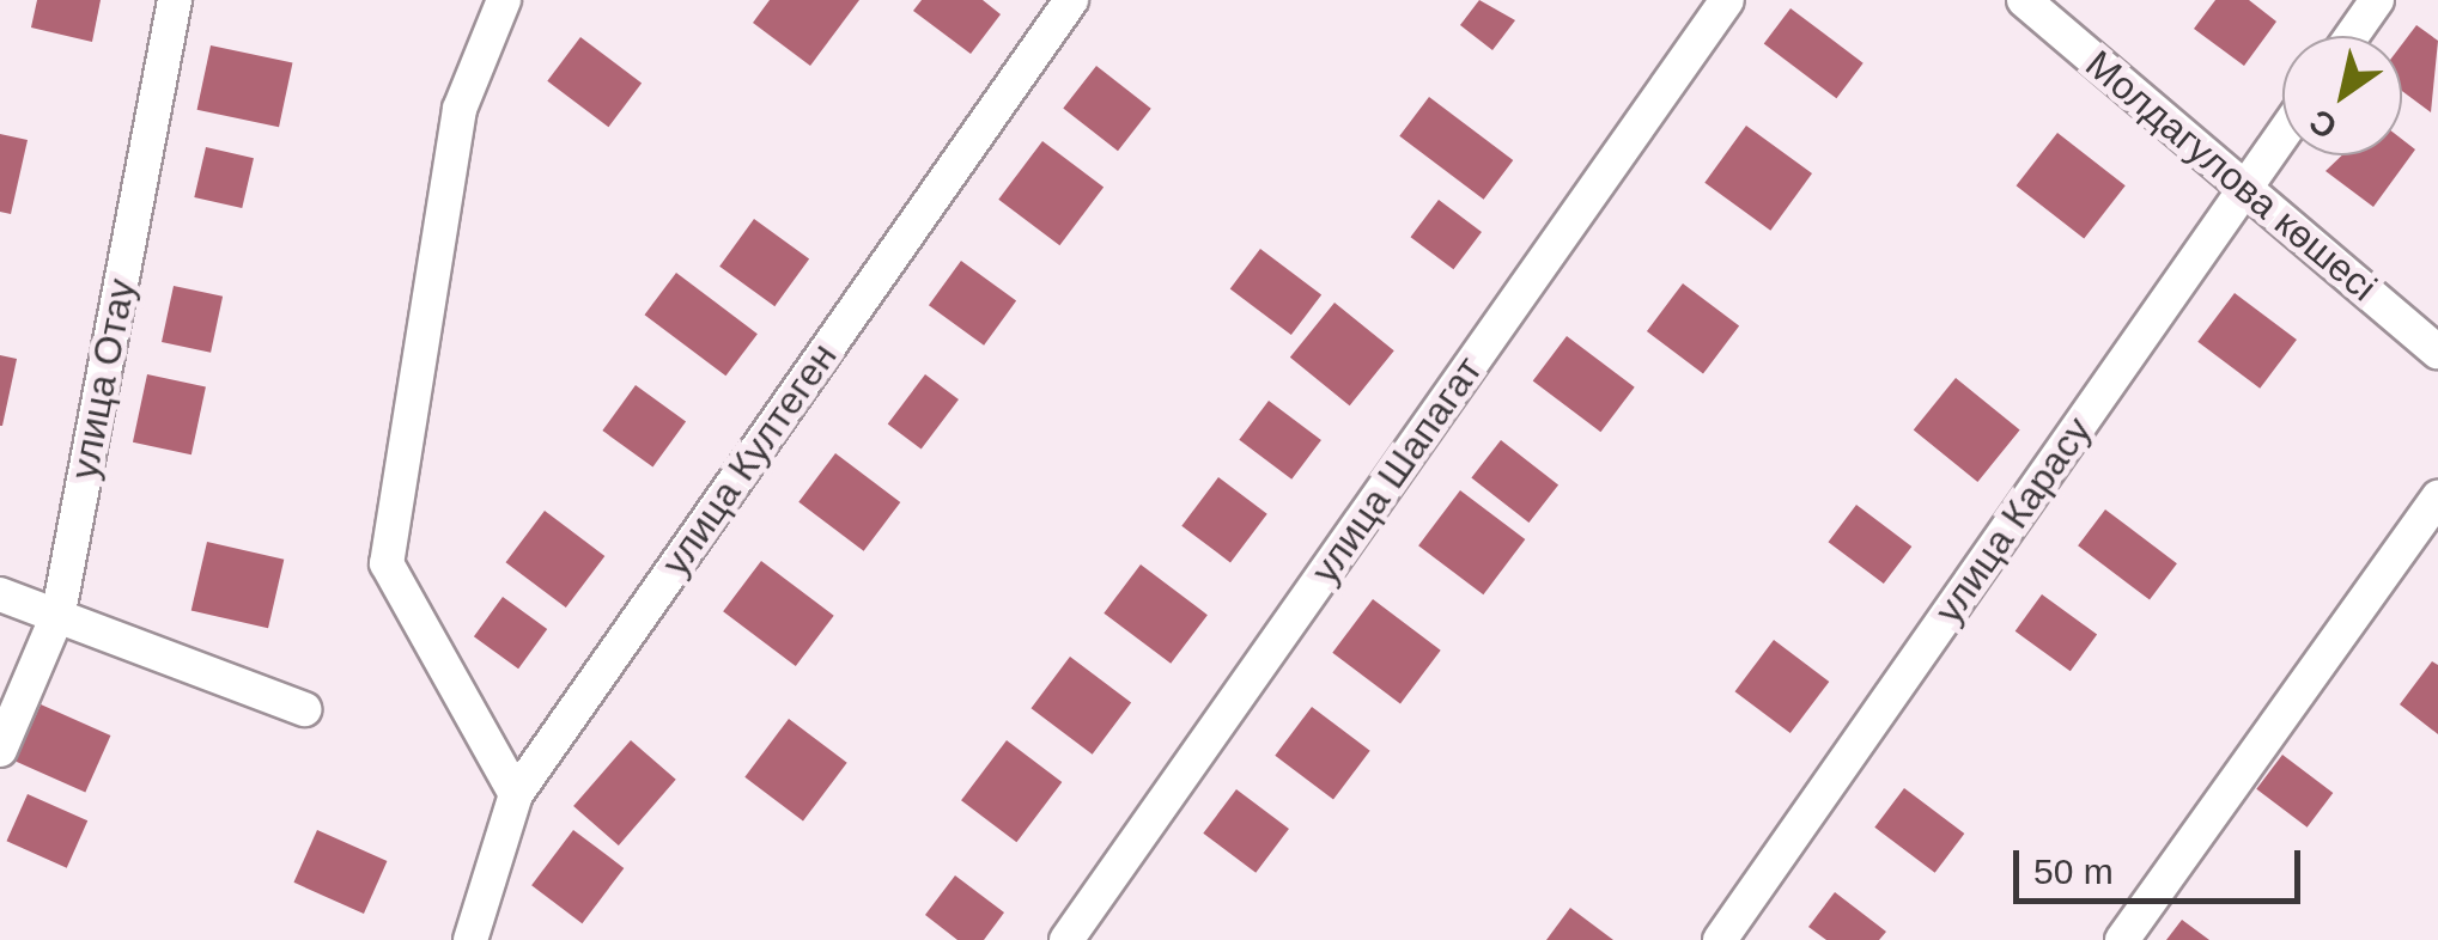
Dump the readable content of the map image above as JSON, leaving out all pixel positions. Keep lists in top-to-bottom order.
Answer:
{
  "streets": {
    "street": [
      "Молдагулова көшесі",
      "улица Отау",
      "улица Култеген",
      "улица Шапагат",
      "улица Карасу"
    ]
  },
  "crossings": [
    ["Молдагулова көшесі", "улица Карасу"]
  ],
  "scale_bar": "50 m",
  "north": "bottom left"
}
